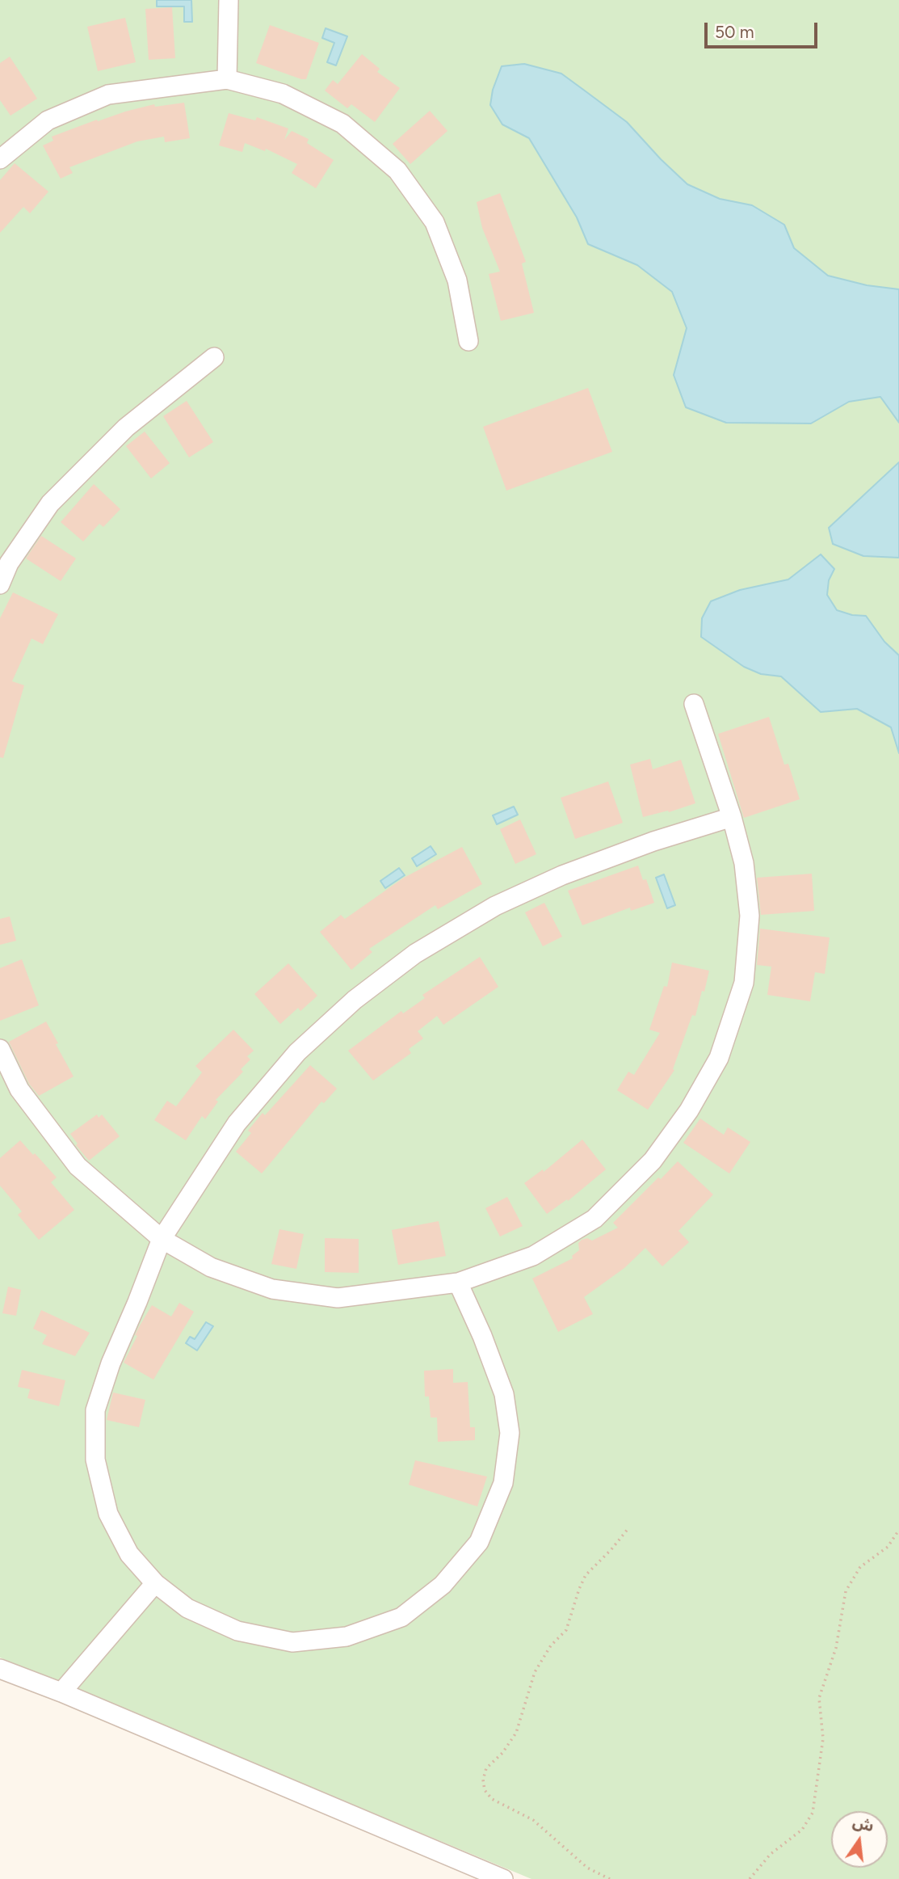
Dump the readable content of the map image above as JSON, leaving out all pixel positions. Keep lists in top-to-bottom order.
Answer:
{
  "scale_bar": "50 m",
  "north": "top"
}
